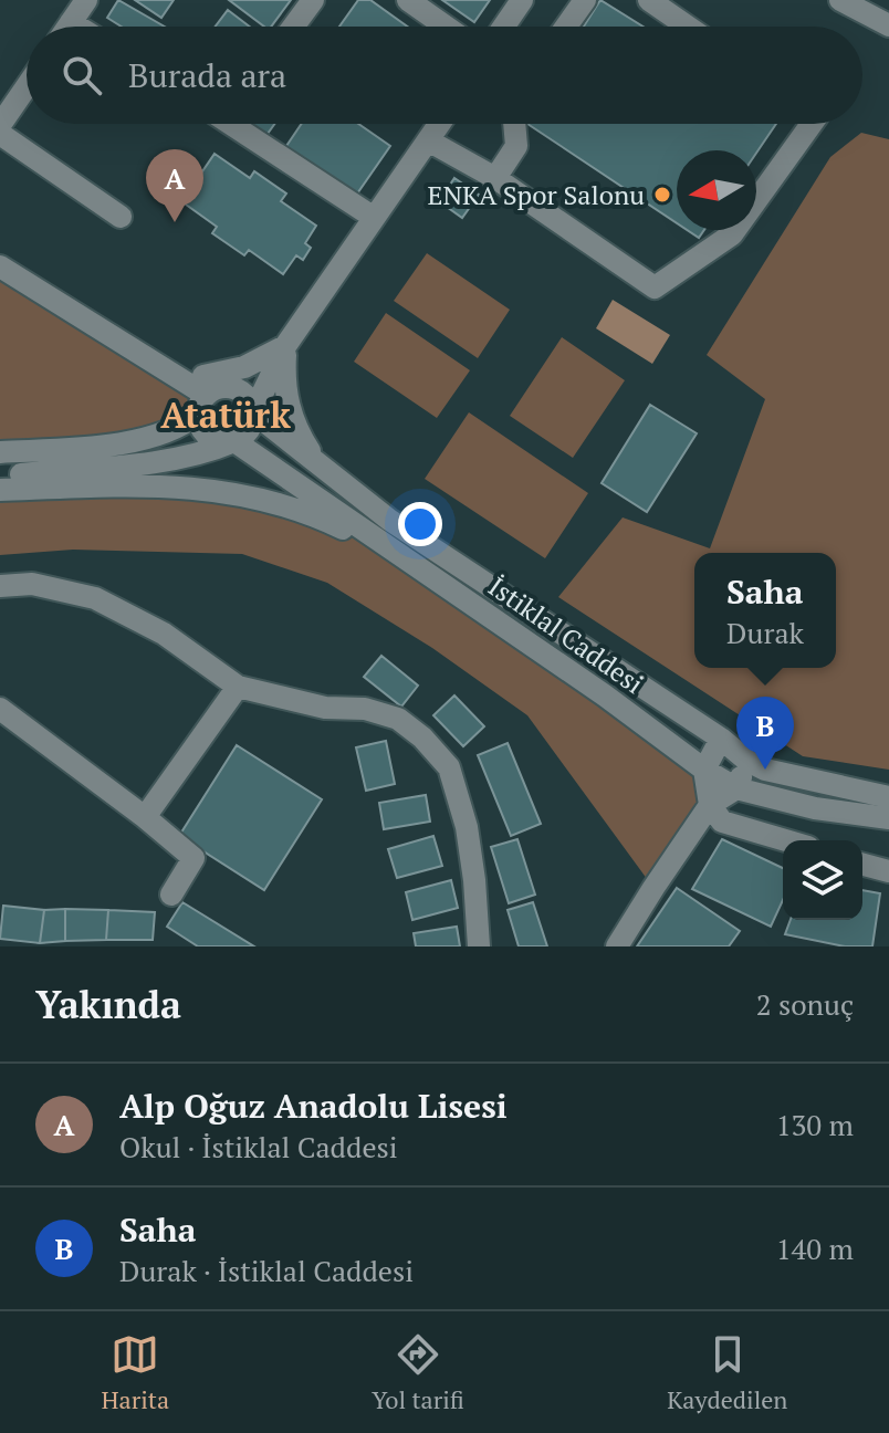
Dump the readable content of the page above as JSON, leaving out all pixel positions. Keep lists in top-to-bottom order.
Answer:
{
  "streets": {
    "street": ["İstiklal Caddesi"]
  },
  "districts": ["Atatürk"],
  "places": ["ENKA Spor Salonu"],
  "north": "left",
  "page": {
    "search": "Burada ara",
    "pins": ["A", "B"],
    "popup": ["Saha", "Durak"],
    "heading": ["Yakında", "2 sonuç"],
    "list": [
      {
        "mark": "A",
        "name": "Alp Oğuz Anadolu Lisesi",
        "note": "Okul · İstiklal Caddesi",
        "value": "130 m"
      },
      {
        "mark": "B",
        "name": "Saha",
        "note": "Durak · İstiklal Caddesi",
        "value": "140 m"
      }
    ],
    "nav": ["Harita", "Yol tarifi", "Kaydedilen"]
  }
}
